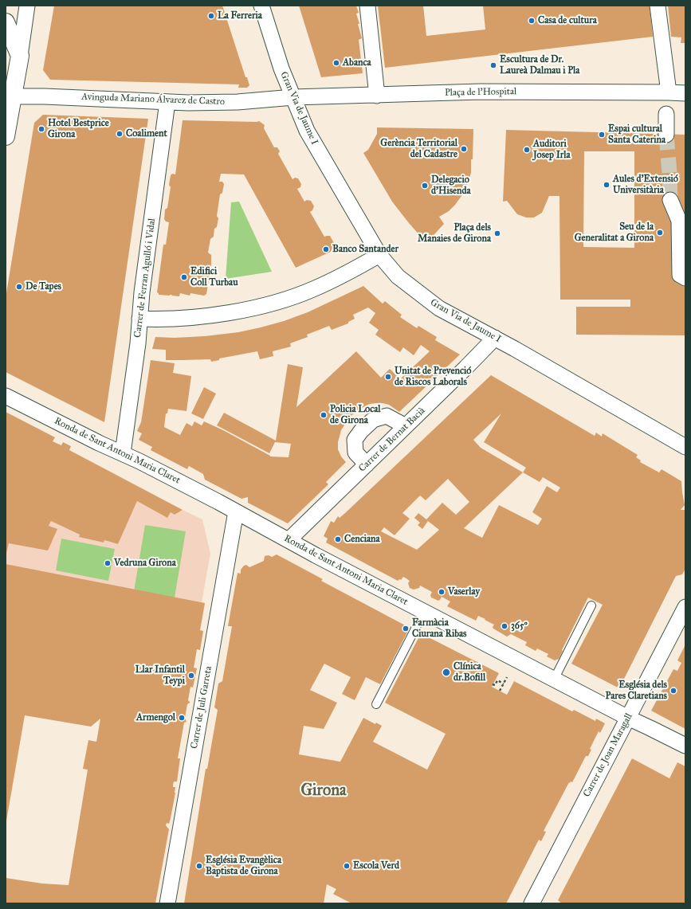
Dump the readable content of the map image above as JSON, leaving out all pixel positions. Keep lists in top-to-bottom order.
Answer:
{
  "streets": {
    "street": [
      "Plaça de l'Hospital",
      "Avinguda Mariano Álvarez de Castro",
      "Gran Via de Jaume I",
      "Carrer de Ferran Agulló i Vidal",
      "Carrer de Bernat Bacià",
      "Ronda de Sant Antoni Maria Claret",
      "Carrer de Juli Garreta",
      "Carrer de Joan Maragall"
    ]
  },
  "crossings": [
    ["Plaça de l'Hospital", "Avinguda Mariano Álvarez de Castro"],
    ["Plaça de l'Hospital", "Gran Via de Jaume I"],
    ["Avinguda Mariano Álvarez de Castro", "Gran Via de Jaume I"],
    ["Avinguda Mariano Álvarez de Castro", "Carrer de Ferran Agulló i Vidal"],
    ["Gran Via de Jaume I", "Carrer de Bernat Bacià"],
    ["Carrer de Ferran Agulló i Vidal", "Ronda de Sant Antoni Maria Claret"],
    ["Carrer de Bernat Bacià", "Ronda de Sant Antoni Maria Claret"],
    ["Ronda de Sant Antoni Maria Claret", "Carrer de Juli Garreta"],
    ["Ronda de Sant Antoni Maria Claret", "Carrer de Joan Maragall"]
  ],
  "districts": ["Girona"],
  "places": [
    "La Ferreria",
    "Casa de cultura",
    "Abanca",
    "Escultura de Dr. Laureà Dalmau i Pla",
    "Hotel Bestprice Girona",
    "Coaliment",
    "Espai cultural Santa Caterina",
    "Gerència Territorial del Cadastre",
    "Auditori Josep Irla",
    "Aules d'Extensió Universitària",
    "Delegacio d'Hisenda",
    "Seu de la Generalitat a Girona",
    "Plaça dels Manaies de Girona",
    "Banco Santander",
    "Edifici Coll Turbau",
    "De Tapes",
    "Unitat de Prevenció de Riscos Laborals",
    "Policia Local de Girona",
    "Cenciana",
    "Vedruna Girona",
    "Vaserlay",
    "365º",
    "Farmàcia Ciurana Ribas",
    "Clínica dr.Bofill",
    "Llar Infantil Teypi",
    "Església dels Pares Claretians",
    "Armengol",
    "Església Evangèlica Baptista de Girona",
    "Escola Verd"
  ]
}
